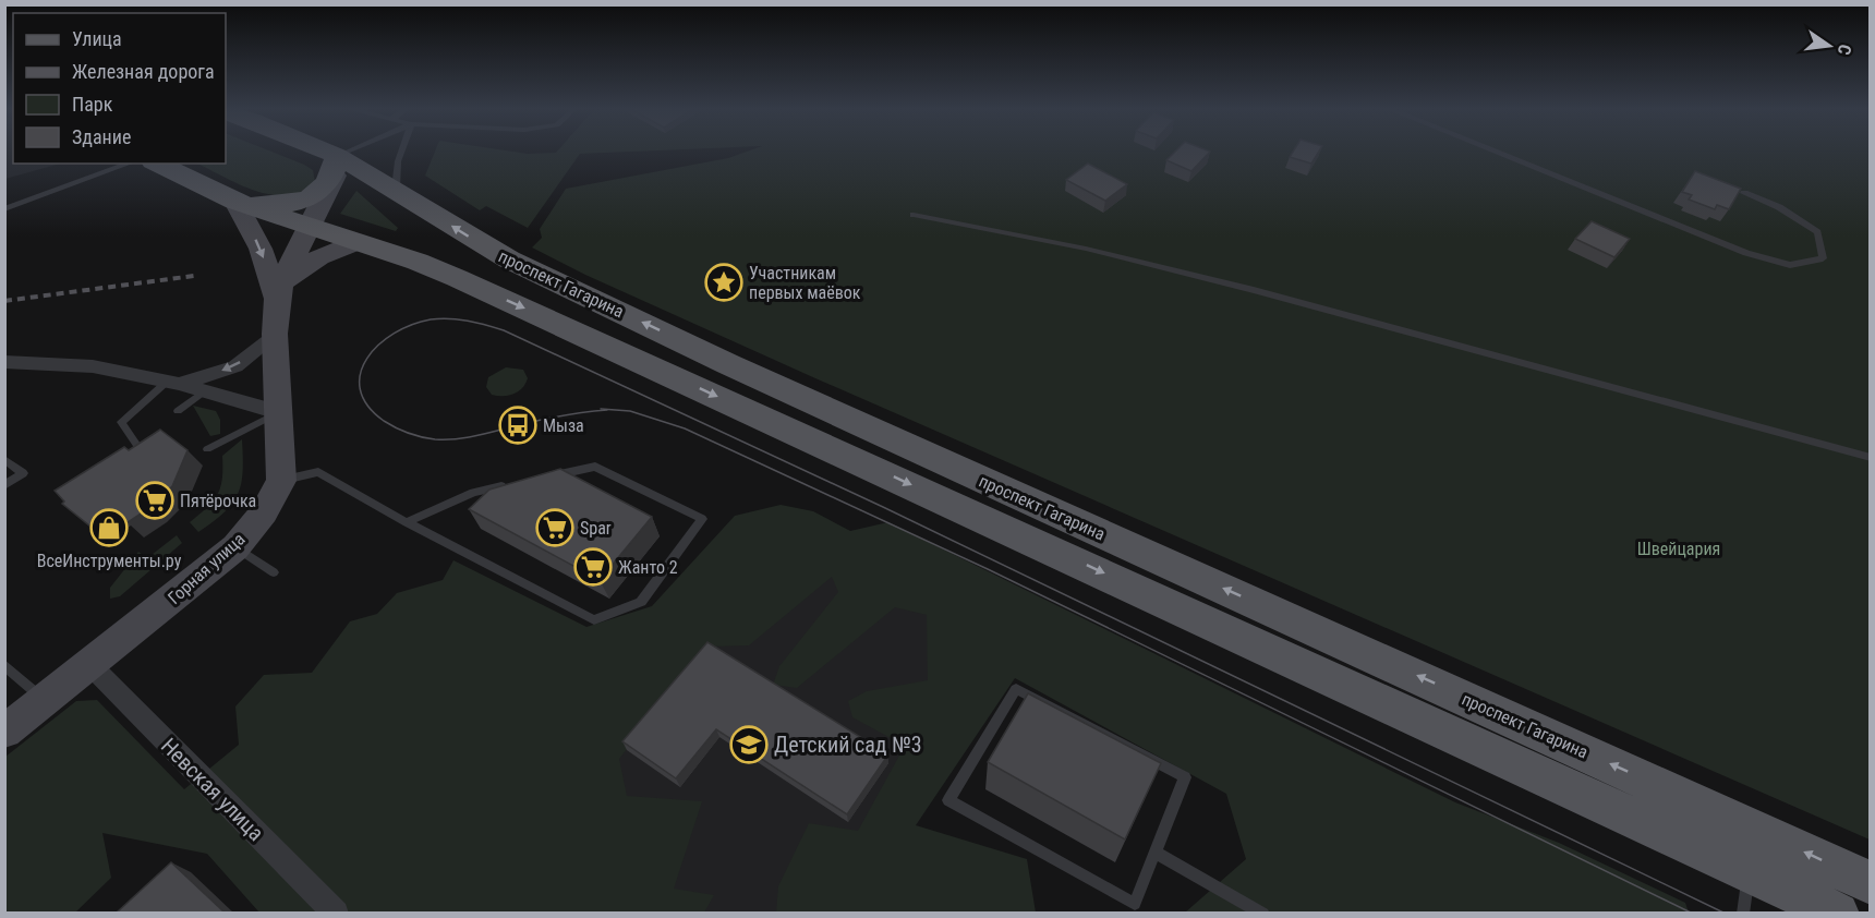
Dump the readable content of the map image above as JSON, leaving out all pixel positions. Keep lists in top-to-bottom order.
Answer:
{
  "streets": {
    "main road": ["проспект Гагарина", "Горная улица"],
    "street": ["Невская улица"]
  },
  "crossings": [
    ["Горная улица", "Невская улица"]
  ],
  "parks": ["Швейцария"],
  "places": {
    "place": ["Участникам первых маёвок"],
    "bus stop": ["Мыза"],
    "supermarket": ["Пятёрочка", "Spar", "Жанто 2"],
    "shop": ["ВсеИнструменты.ру"],
    "school or university": ["Детский сад №3"]
  },
  "legend": [
    "Улица",
    "Железная дорога",
    "Парк",
    "Здание"
  ],
  "north": "right"
}
